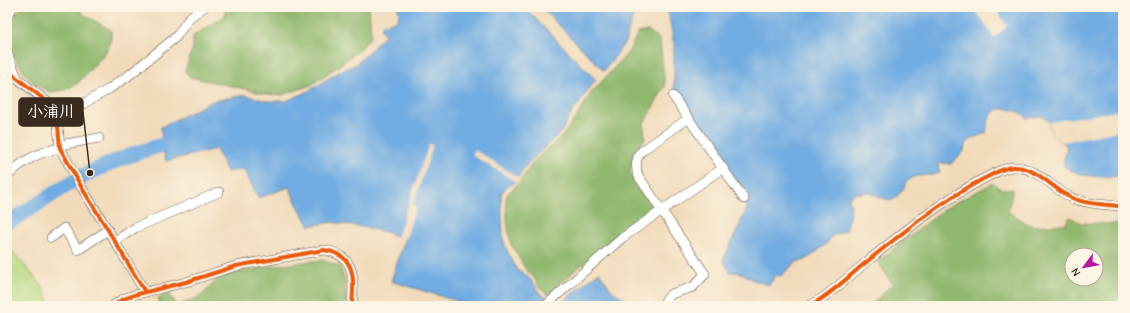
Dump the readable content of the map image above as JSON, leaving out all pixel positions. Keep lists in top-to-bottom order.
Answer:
{
  "places": ["小浦川"],
  "north": "bottom left"
}
